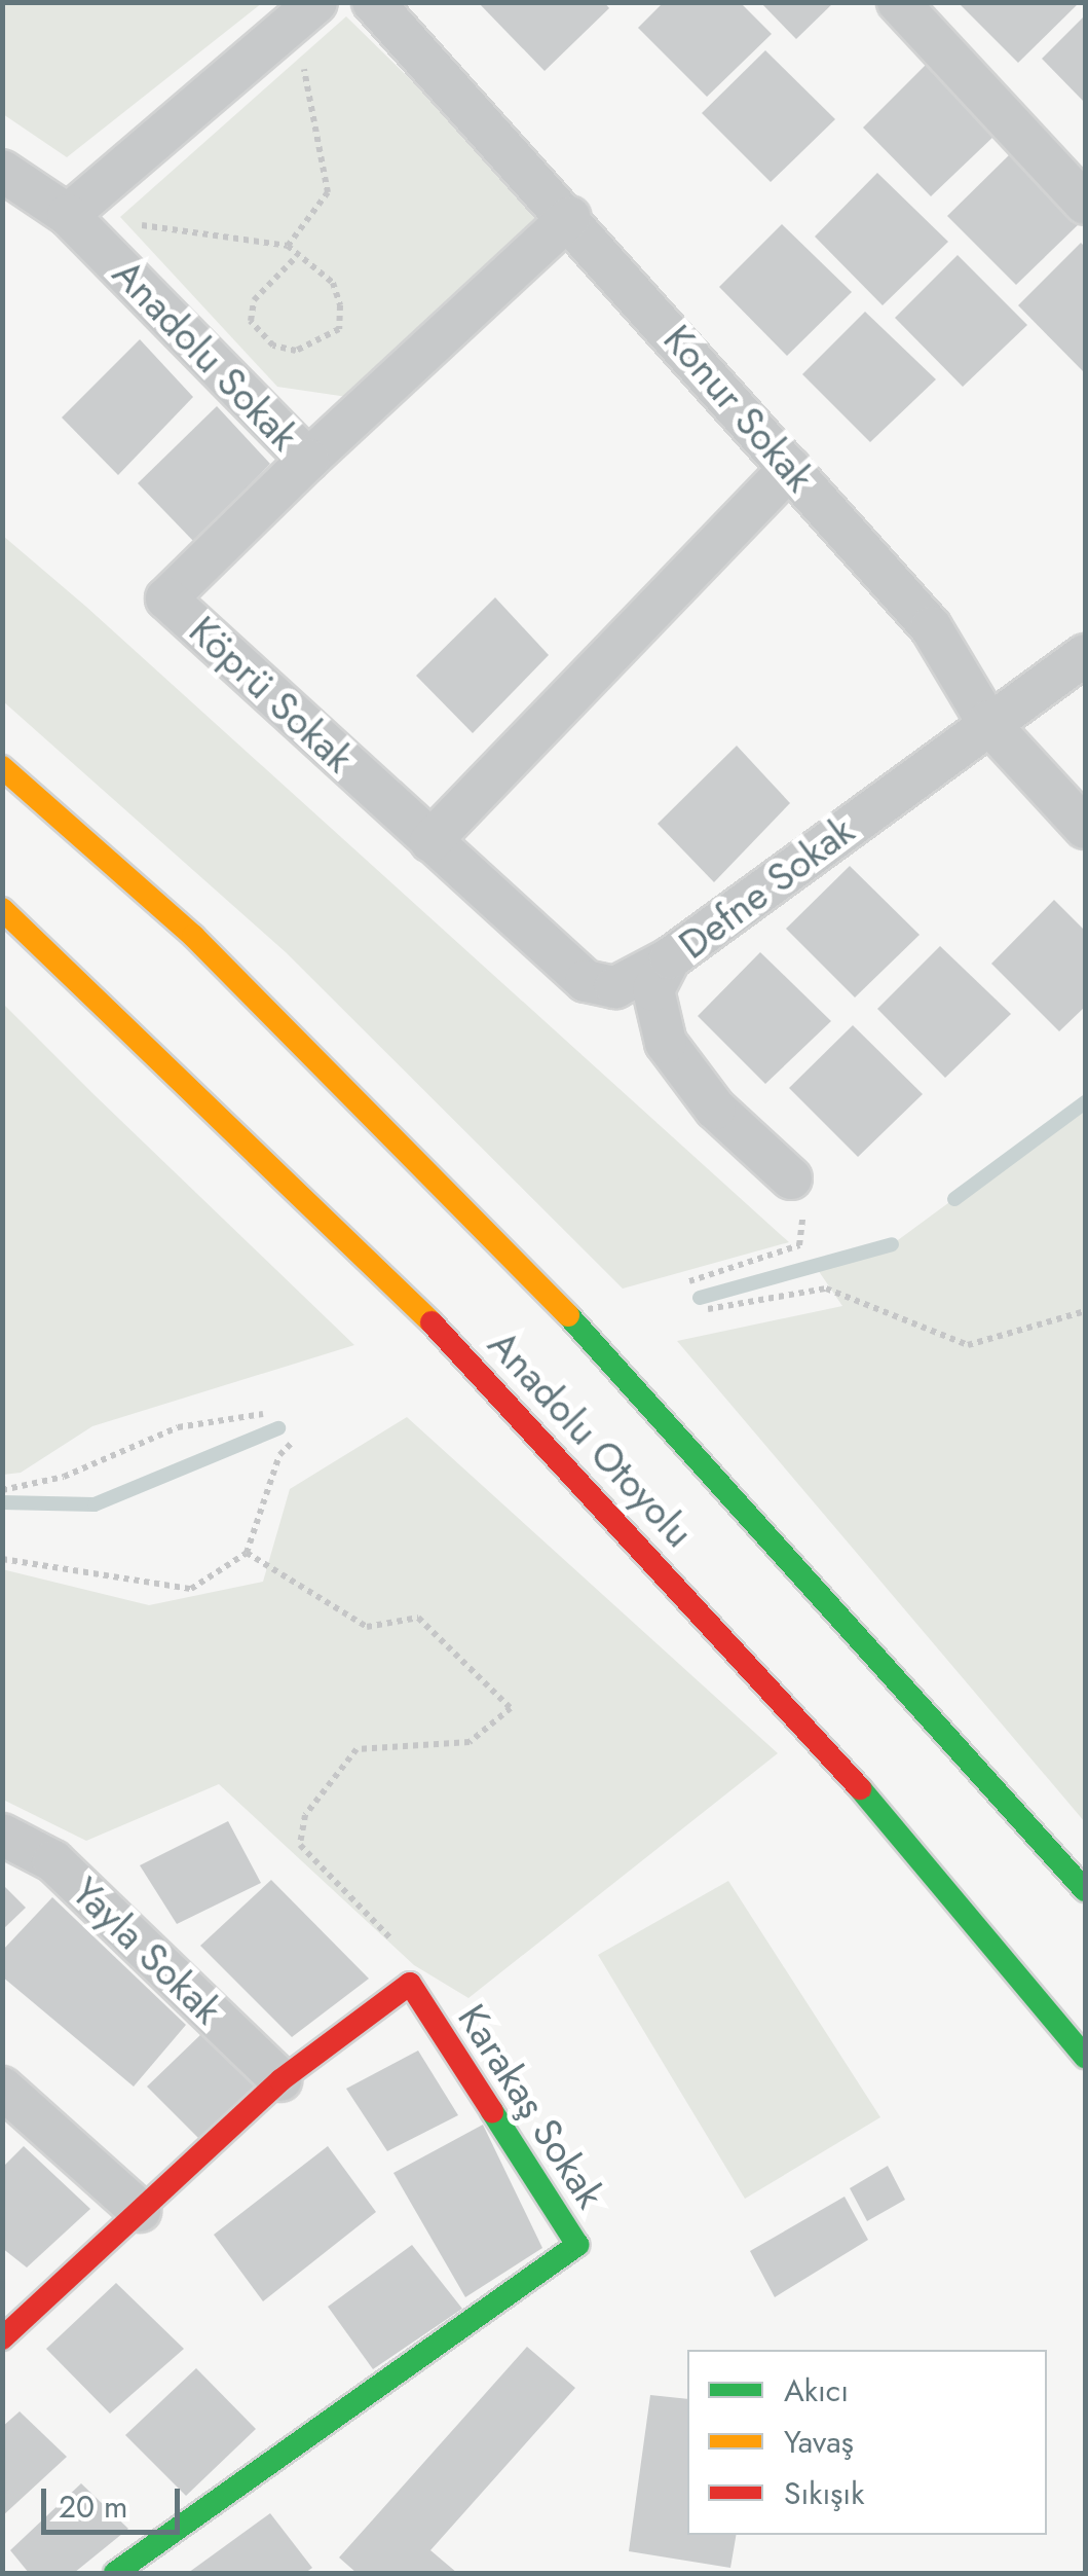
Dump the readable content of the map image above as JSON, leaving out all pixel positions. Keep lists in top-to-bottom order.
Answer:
{
  "streets": {
    "main road": ["Anadolu Otoyolu", "Karakaş Sokak"],
    "street": [
      "Anadolu Sokak",
      "Konur Sokak",
      "Köprü Sokak",
      "Defne Sokak",
      "Yayla Sokak"
    ]
  },
  "crossings": [
    ["Anadolu Sokak", "Konur Sokak"],
    ["Anadolu Sokak", "Köprü Sokak"],
    ["Konur Sokak", "Defne Sokak"],
    ["Köprü Sokak", "Defne Sokak"],
    ["Yayla Sokak", "Karakaş Sokak"]
  ],
  "legend": ["Akıcı", "Yavaş", "Sıkışık"],
  "scale_bar": "20 m"
}
